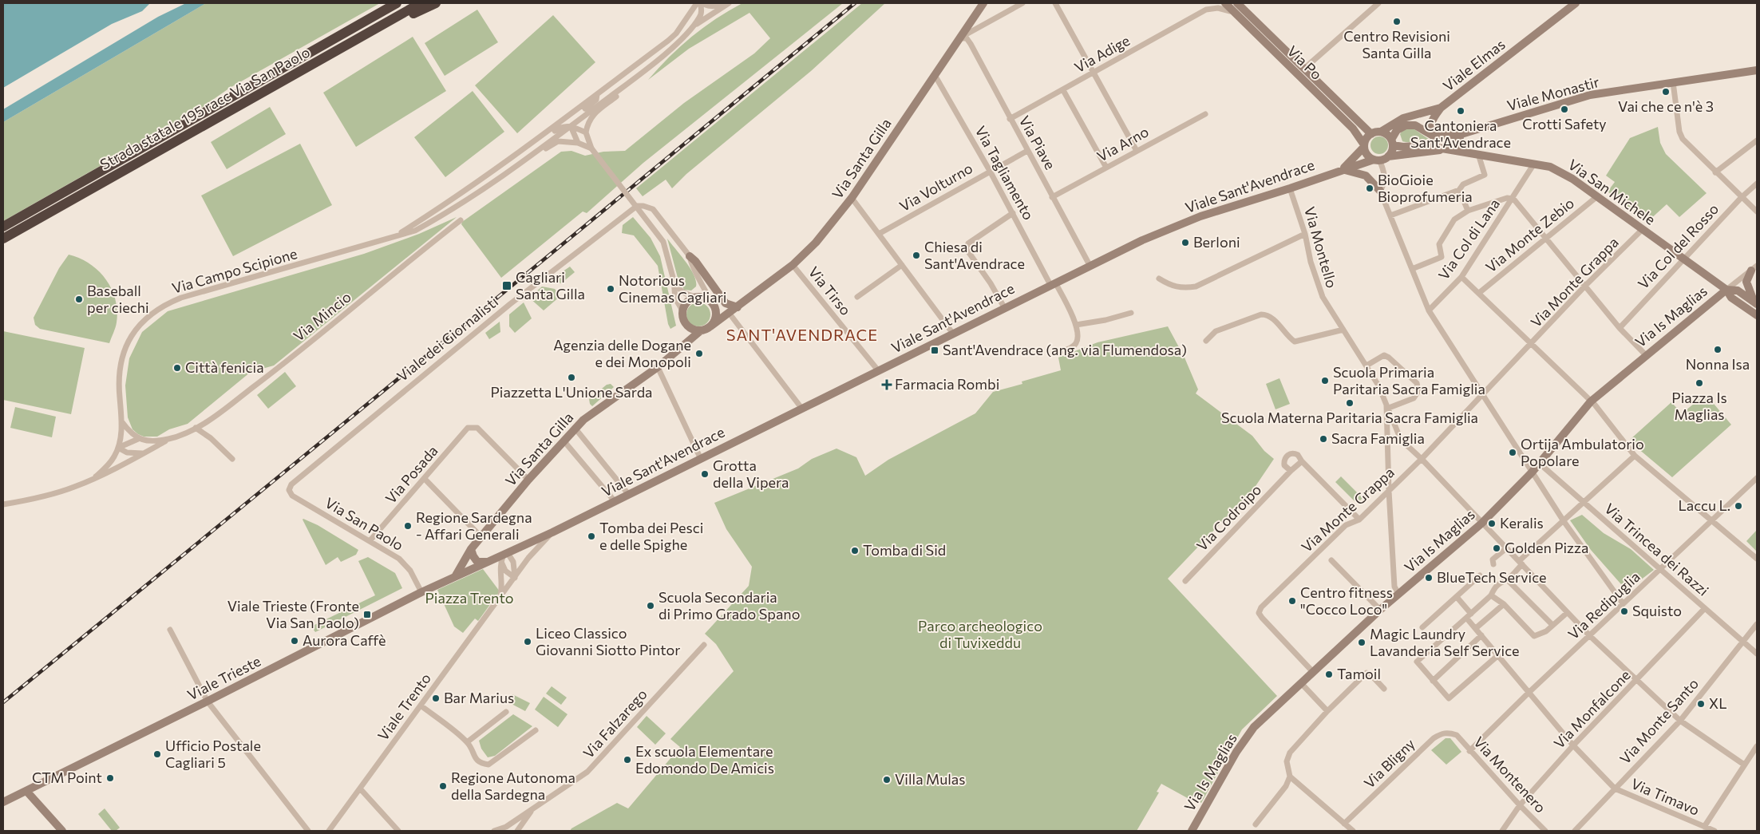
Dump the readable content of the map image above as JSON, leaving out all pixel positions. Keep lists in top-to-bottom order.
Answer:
{
  "streets": {
    "highway": ["Strada statale 195 racc Via San Paolo"],
    "main road": [
      "Via Po",
      "Viale Elmas",
      "Viale Monastir",
      "Via Santa Gilla",
      "Viale Sant'Avendrace",
      "Via San Michele",
      "Via Is Maglias",
      "Viale Trieste"
    ],
    "street": [
      "Via Adige",
      "Via Piave",
      "Via Arno",
      "Via Tagliamento",
      "Via Volturno",
      "Via Monte Zebio",
      "Via Col di Lana",
      "Via Col del Rosso",
      "Via Montello",
      "Via Campo Scipione",
      "Via Monte Grappa",
      "Via Tirso",
      "Via Mincio",
      "Viale dei Giornalisti",
      "Via Posada",
      "Via Codroipo",
      "Via San Paolo",
      "Via Trincea dei Razzi",
      "Via Redipuglia",
      "Viale Trento",
      "Via Monfalcone",
      "Via Monte Santo",
      "Via Falzarego",
      "Via Bligny",
      "Via Montenero",
      "Via Timavo"
    ]
  },
  "crossings": [
    ["Via Adige", "Via Piave"],
    ["Via Po", "Viale Elmas"],
    ["Via Po", "Viale Sant'Avendrace"],
    ["Via Po", "Via San Michele"],
    ["Viale Elmas", "Viale Sant'Avendrace"],
    ["Viale Elmas", "Via San Michele"],
    ["Via Piave", "Via Arno"],
    ["Via Piave", "Via Santa Gilla"],
    ["Via Piave", "Viale Sant'Avendrace"],
    ["Via Piave", "Via Volturno"],
    ["Via Santa Gilla", "Via Tagliamento"],
    ["Via Santa Gilla", "Viale Sant'Avendrace"],
    ["Via Santa Gilla", "Via Tirso"],
    ["Via Santa Gilla", "Viale dei Giornalisti"],
    ["Via Santa Gilla", "Via Posada"],
    ["Via Santa Gilla", "Viale Trieste"],
    ["Via Tagliamento", "Viale Sant'Avendrace"],
    ["Via Tagliamento", "Via Volturno"],
    ["Viale Sant'Avendrace", "Via San Michele"],
    ["Viale Sant'Avendrace", "Via Montello"],
    ["Viale Sant'Avendrace", "Via Tirso"],
    ["Viale Sant'Avendrace", "Viale Trieste"],
    ["Viale Sant'Avendrace", "Viale Trento"],
    ["Via San Michele", "Via Monte Zebio"],
    ["Via San Michele", "Via Col di Lana"],
    ["Via San Michele", "Via Col del Rosso"],
    ["Via San Michele", "Via Monte Grappa"],
    ["Via San Michele", "Via Is Maglias"],
    ["Via Montello", "Via Monte Grappa"],
    ["Via Montello", "Via Is Maglias"],
    ["Via Montello", "Via Redipuglia"],
    ["Via Montello", "Via Monfalcone"],
    ["Via Montello", "Via Monte Santo"],
    ["Via Monte Grappa", "Via Is Maglias"],
    ["Via Is Maglias", "Via Trincea dei Razzi"],
    ["Viale dei Giornalisti", "Via San Paolo"],
    ["Via Posada", "Via San Paolo"],
    ["Via San Paolo", "Viale Trieste"],
    ["Via Trincea dei Razzi", "Via Redipuglia"],
    ["Via Trincea dei Razzi", "Via Monfalcone"],
    ["Via Trincea dei Razzi", "Via Monte Santo"],
    ["Via Redipuglia", "Via Montenero"],
    ["Via Redipuglia", "Via Timavo"],
    ["Via Monfalcone", "Via Montenero"],
    ["Via Monfalcone", "Via Timavo"],
    ["Via Monte Santo", "Via Timavo"],
    ["Via Bligny", "Via Montenero"]
  ],
  "districts": ["SANT'AVENDRACE"],
  "parks": ["Piazza Trento", "Parco archeologico di Tuvixeddu"],
  "places": {
    "other": [
      "Centro Revisioni Santa Gilla",
      "Vai che ce n'è 3",
      "Crotti Safety",
      "Cantoniera Sant'Avendrace",
      "BioGioie Bioprofumeria",
      "Berloni",
      "Chiesa di Sant'Avendrace",
      "Notorious Cinemas Cagliari",
      "Baseball per ciechi",
      "Nonna Isa",
      "Agenzia delle Dogane e dei Monopoli",
      "Città fenicia",
      "Piazzetta L'Unione Sarda",
      "Scuola Primaria Paritaria Sacra Famiglia",
      "Piazza Is Maglias",
      "Scuola Materna Paritaria Sacra Famiglia",
      "Sacra Famiglia",
      "Ortija Ambulatorio Popolare",
      "Grotta della Vipera",
      "Laccu L.",
      "Keralis",
      "Regione Sardegna - Affari Generali",
      "Tomba dei Pesci e delle Spighe",
      "Golden Pizza",
      "Tomba di Sid",
      "BlueTech Service",
      "Centro fitness \"Cocco Loco\"",
      "Scuola Secondaria di Primo Grado Spano",
      "Squisto",
      "Aurora Caffè",
      "Liceo Classico Giovanni Siotto Pintor",
      "Magic Laundry Lavanderia Self Service",
      "Tamoil",
      "Bar Marius",
      "XL",
      "Ufficio Postale Cagliari 5",
      "Ex scuola Elementare Edomondo De Amicis",
      "CTM Point",
      "Villa Mulas",
      "Regione Autonoma della Sardegna"
    ],
    "transit": ["Cagliari Santa Gilla", "Sant'Avendrace (ang. via Flumendosa)", "Viale Trieste (Fronte Via San Paolo)"],
    "health": ["Farmacia Rombi"]
  }
}
